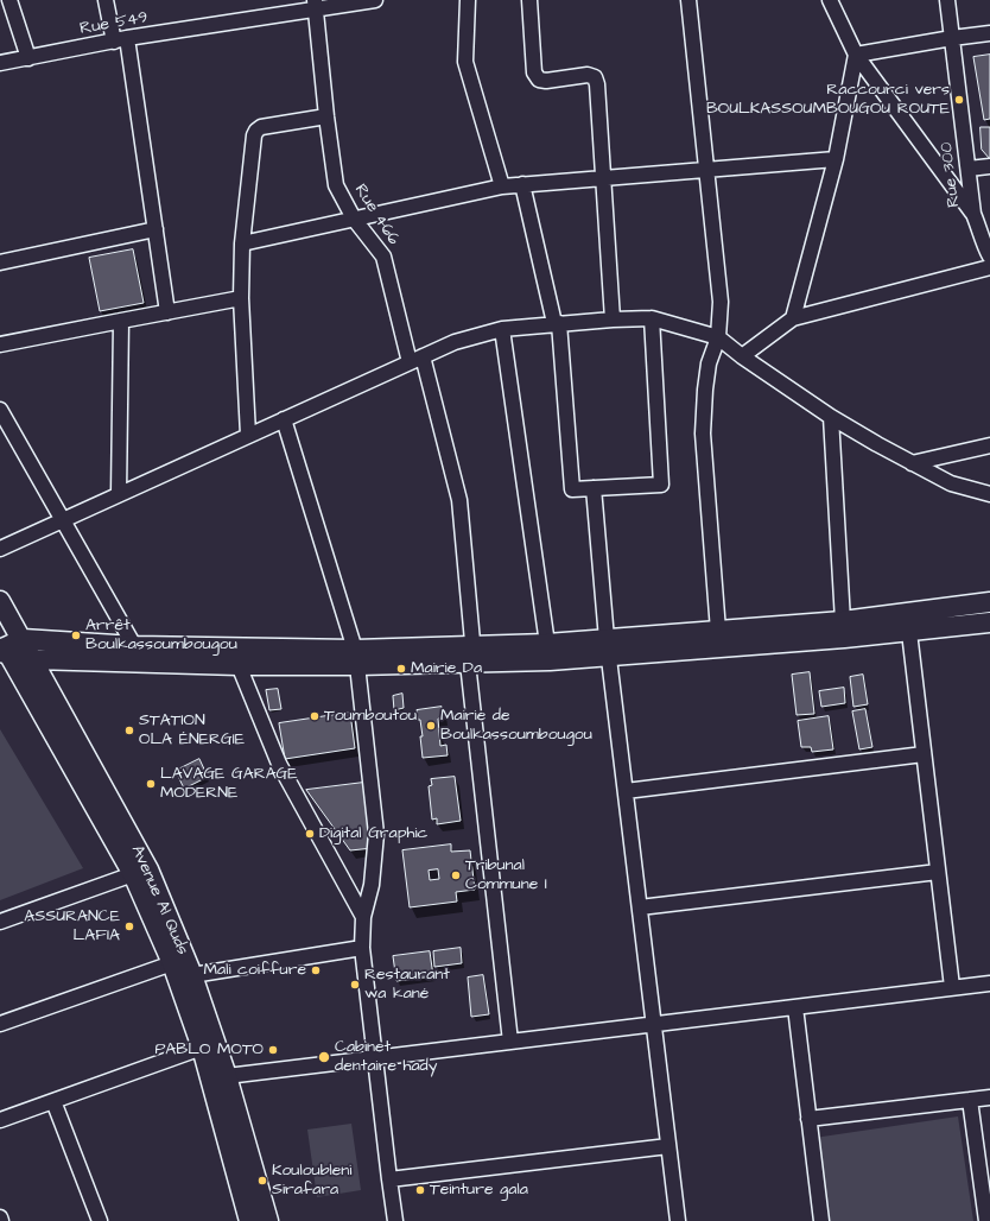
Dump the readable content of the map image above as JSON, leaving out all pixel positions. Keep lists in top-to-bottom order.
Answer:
{
  "streets": {
    "main road": ["Avenue Al Quds"],
    "street": ["Rue 549", "Rue 300", "Rue 466"]
  },
  "crossings": [
    ["Rue 549", "Rue 466"]
  ],
  "places": [
    "Raccourci vers BOULKASSOUMBOUGOU ROUTE",
    "Arrêt Boulkassoumbougou",
    "Mairie Da",
    "Toumboutou",
    "Mairie de Boulkassoumbougou",
    "STATION OLA ÉNERGIE",
    "LAVAGE GARAGE MODERNE",
    "Digital Graphic",
    "Tribunal Commune I",
    "ASSURANCE LAFIA",
    "Mali coiffure",
    "Restaurant wa kané",
    "PABLO MOTO",
    "Cabinet dentaire hady",
    "Kouloubleni Sirafara",
    "Teinture gala"
  ]
}
